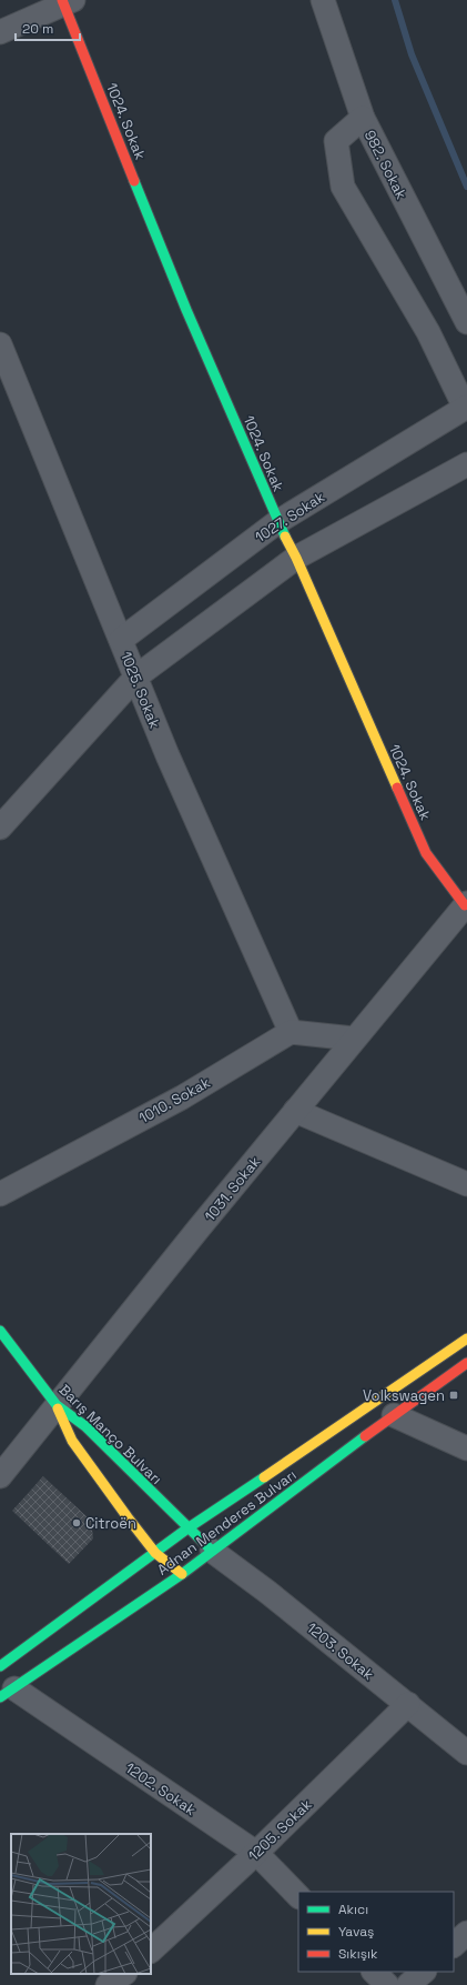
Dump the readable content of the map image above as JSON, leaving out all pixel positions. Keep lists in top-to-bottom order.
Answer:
{
  "streets": {
    "main road": ["1024. Sokak", "Barış Manço Bulvarı", "Adnan Menderes Bulvarı"],
    "street": [
      "982. Sokak",
      "1027. Sokak",
      "1025. Sokak",
      "1010. Sokak",
      "1031. Sokak",
      "1203. Sokak",
      "1202. Sokak",
      "1205. Sokak"
    ]
  },
  "crossings": [
    ["1024. Sokak", "1027. Sokak"],
    ["1024. Sokak", "1031. Sokak"],
    ["1027. Sokak", "1025. Sokak"],
    ["1025. Sokak", "1010. Sokak"],
    ["1031. Sokak", "Barış Manço Bulvarı"],
    ["Barış Manço Bulvarı", "Adnan Menderes Bulvarı"],
    ["Barış Manço Bulvarı", "1203. Sokak"],
    ["Adnan Menderes Bulvarı", "1203. Sokak"],
    ["Adnan Menderes Bulvarı", "1202. Sokak"],
    ["1203. Sokak", "1205. Sokak"],
    ["1202. Sokak", "1205. Sokak"]
  ],
  "places": {
    "transit": ["Volkswagen"],
    "other": ["Citroën"]
  },
  "legend": ["Akıcı", "Yavaş", "Sıkışık"],
  "scale_bar": "20 m"
}
